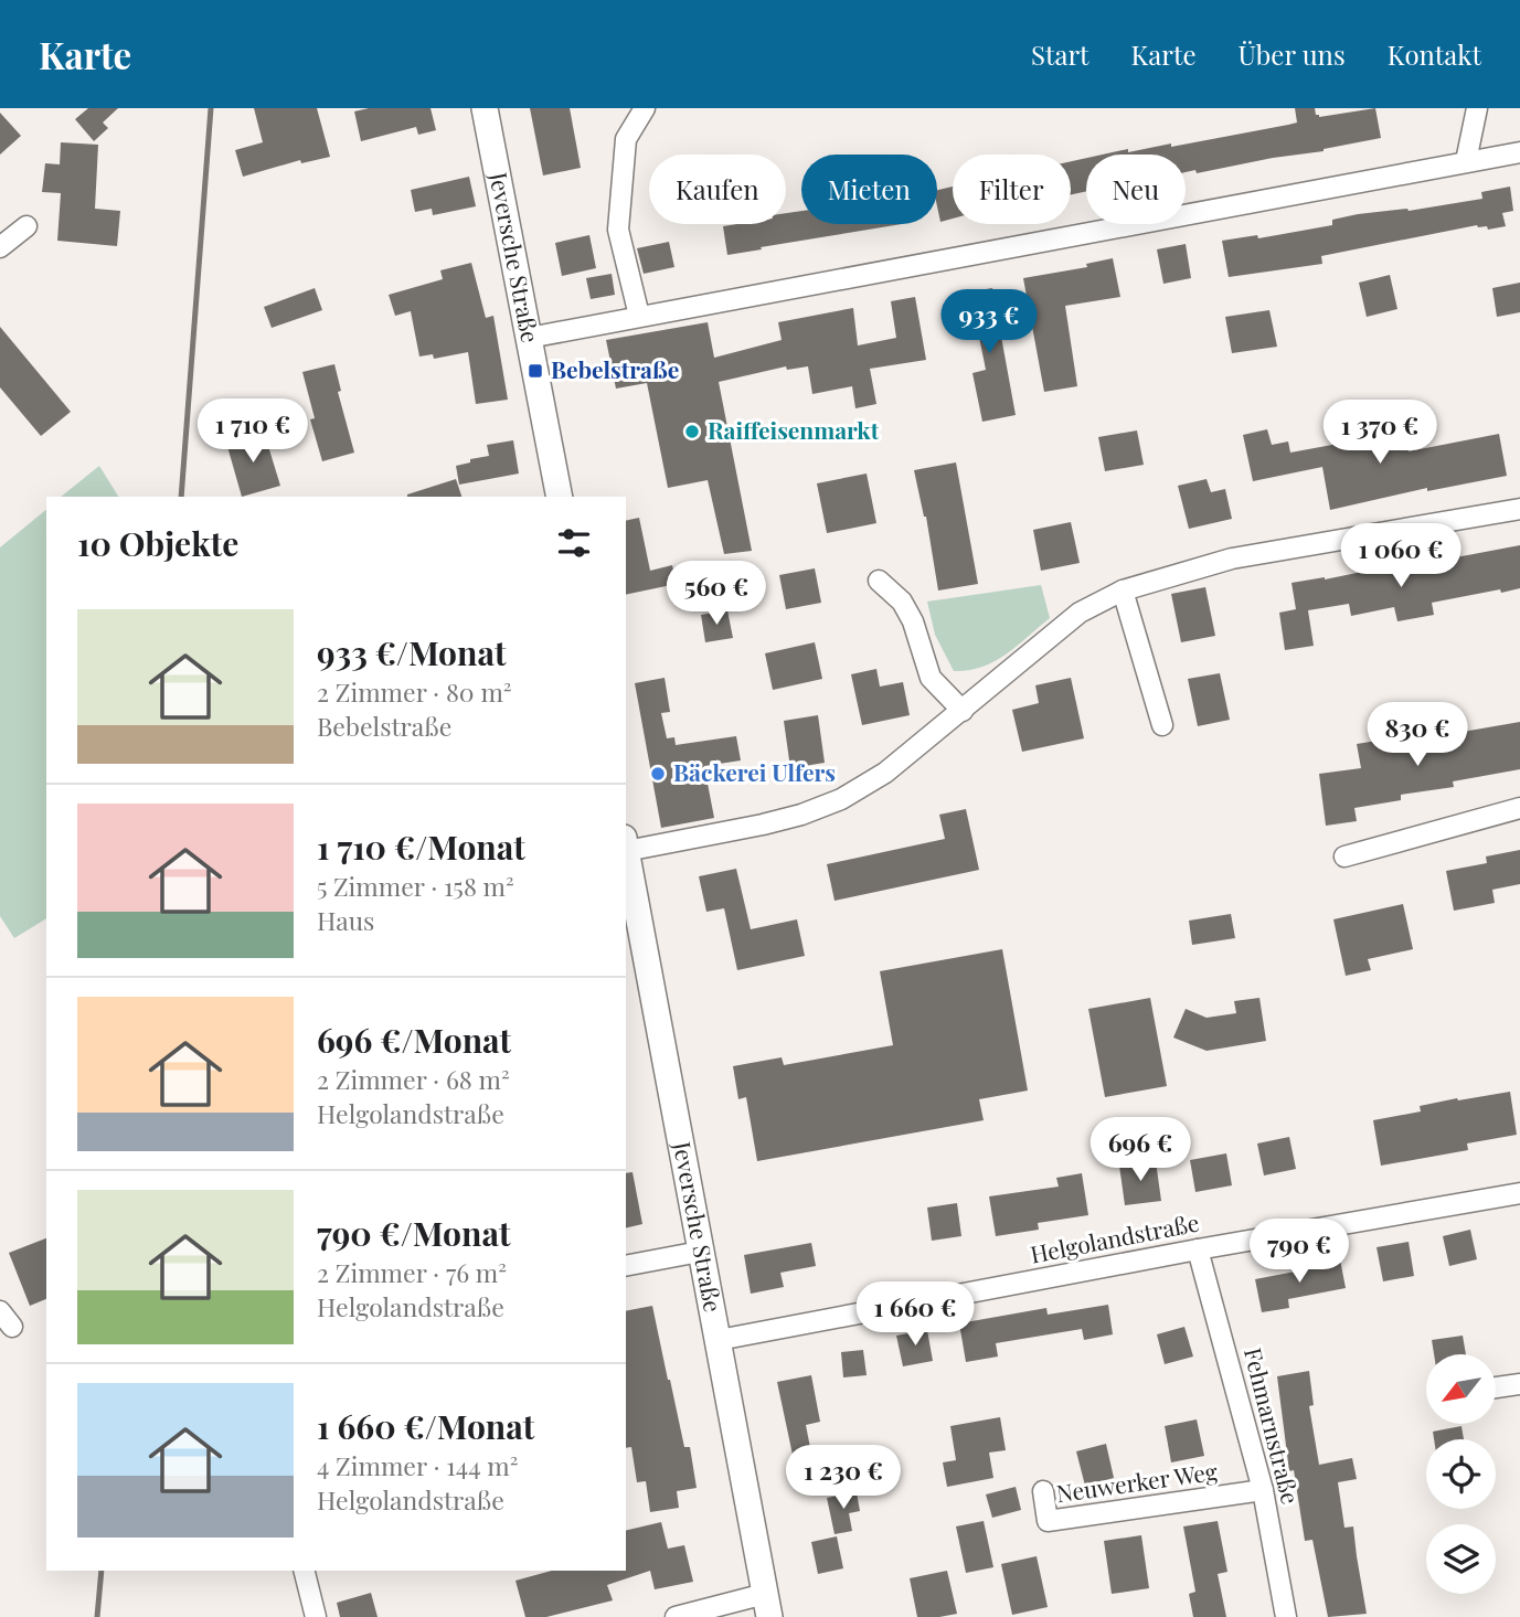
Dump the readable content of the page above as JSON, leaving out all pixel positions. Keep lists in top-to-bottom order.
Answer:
{
  "streets": {
    "street": [
      "Jeversche Straße",
      "Helgolandstraße",
      "Fehmarnstraße",
      "Neuwerker Weg"
    ]
  },
  "crossings": [
    ["Jeversche Straße", "Helgolandstraße"],
    ["Helgolandstraße", "Fehmarnstraße"],
    ["Fehmarnstraße", "Neuwerker Weg"]
  ],
  "places": {
    "transit": ["Bebelstraße"],
    "other": ["Raiffeisenmarkt", "Bäckerei Ulfers"]
  },
  "north": "bottom left",
  "page": {
    "header": "Karte",
    "nav": [
      "Start",
      "Karte",
      "Über uns",
      "Kontakt"
    ],
    "chip": [
      "Kaufen",
      "Mieten",
      "Filter",
      "Neu"
    ],
    "price": [
      "933 €",
      "1 710 €",
      "1 370 €",
      "1 060 €",
      "560 €",
      "830 €",
      "696 €",
      "790 €",
      "1 660 €",
      "1 230 €"
    ],
    "heading": "10 Objekte",
    "list": [
      {
        "name": "933 €/Monat",
        "note": "2 Zimmer · 80 m² · Bebelstraße"
      },
      {
        "name": "1 710 €/Monat",
        "note": "5 Zimmer · 158 m² · Haus"
      },
      {
        "name": "696 €/Monat",
        "note": "2 Zimmer · 68 m² · Helgolandstraße"
      },
      {
        "name": "790 €/Monat",
        "note": "2 Zimmer · 76 m² · Helgolandstraße"
      },
      {
        "name": "1 660 €/Monat",
        "note": "4 Zimmer · 144 m² · Helgolandstraße"
      }
    ]
  }
}
